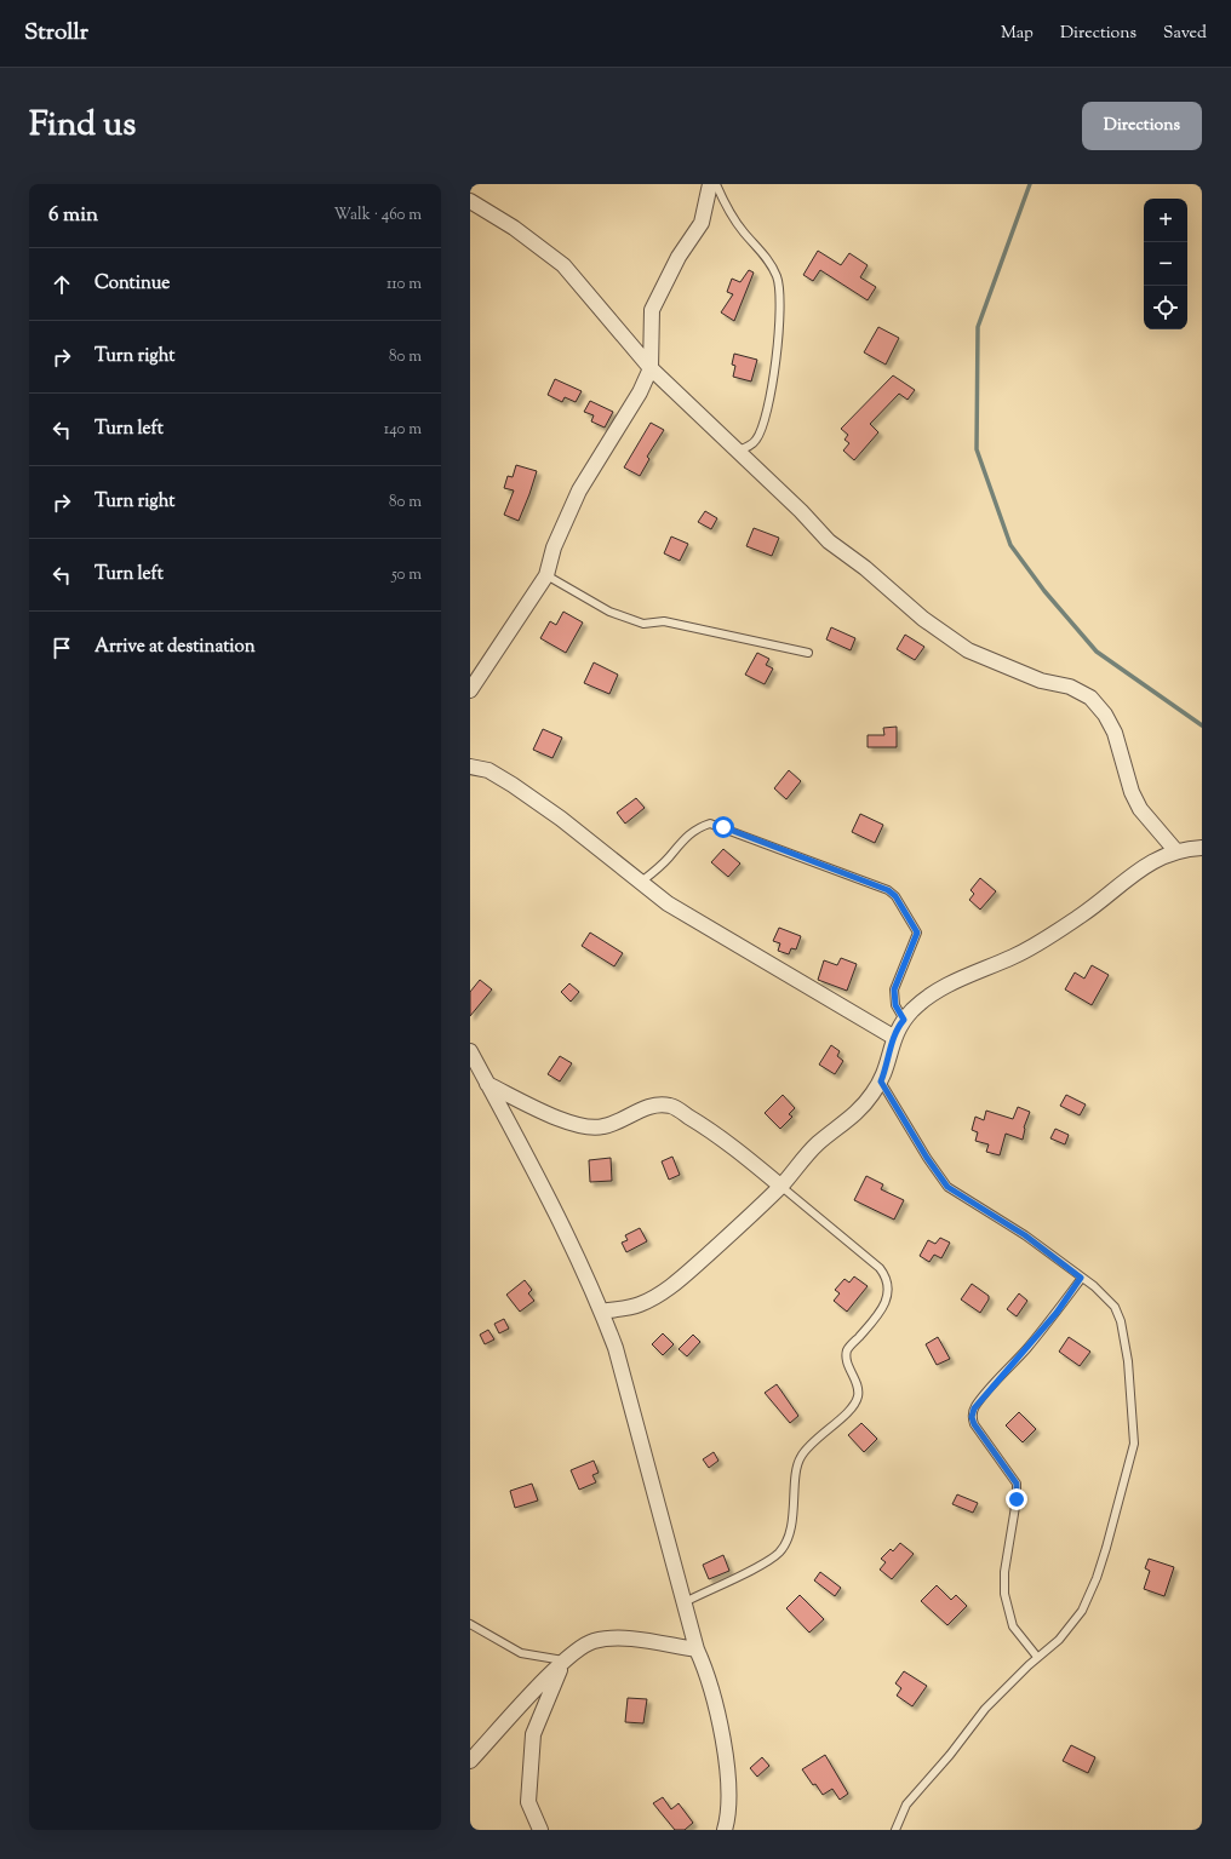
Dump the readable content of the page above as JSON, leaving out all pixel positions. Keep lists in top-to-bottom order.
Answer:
{
  "page": {
    "header": "Strollr",
    "nav": ["Map", "Directions", "Saved"],
    "title": "Find us",
    "buttons": "Directions",
    "heading": ["6 min", "Walk · 460 m"],
    "map_buttons": ["+", "−"],
    "list": [
      ["Continue", "110 m"],
      ["Turn right", "80 m"],
      ["Turn left", "140 m"],
      ["Turn right", "80 m"],
      ["Turn left", "50 m"],
      "Arrive at destination"
    ]
  }
}
